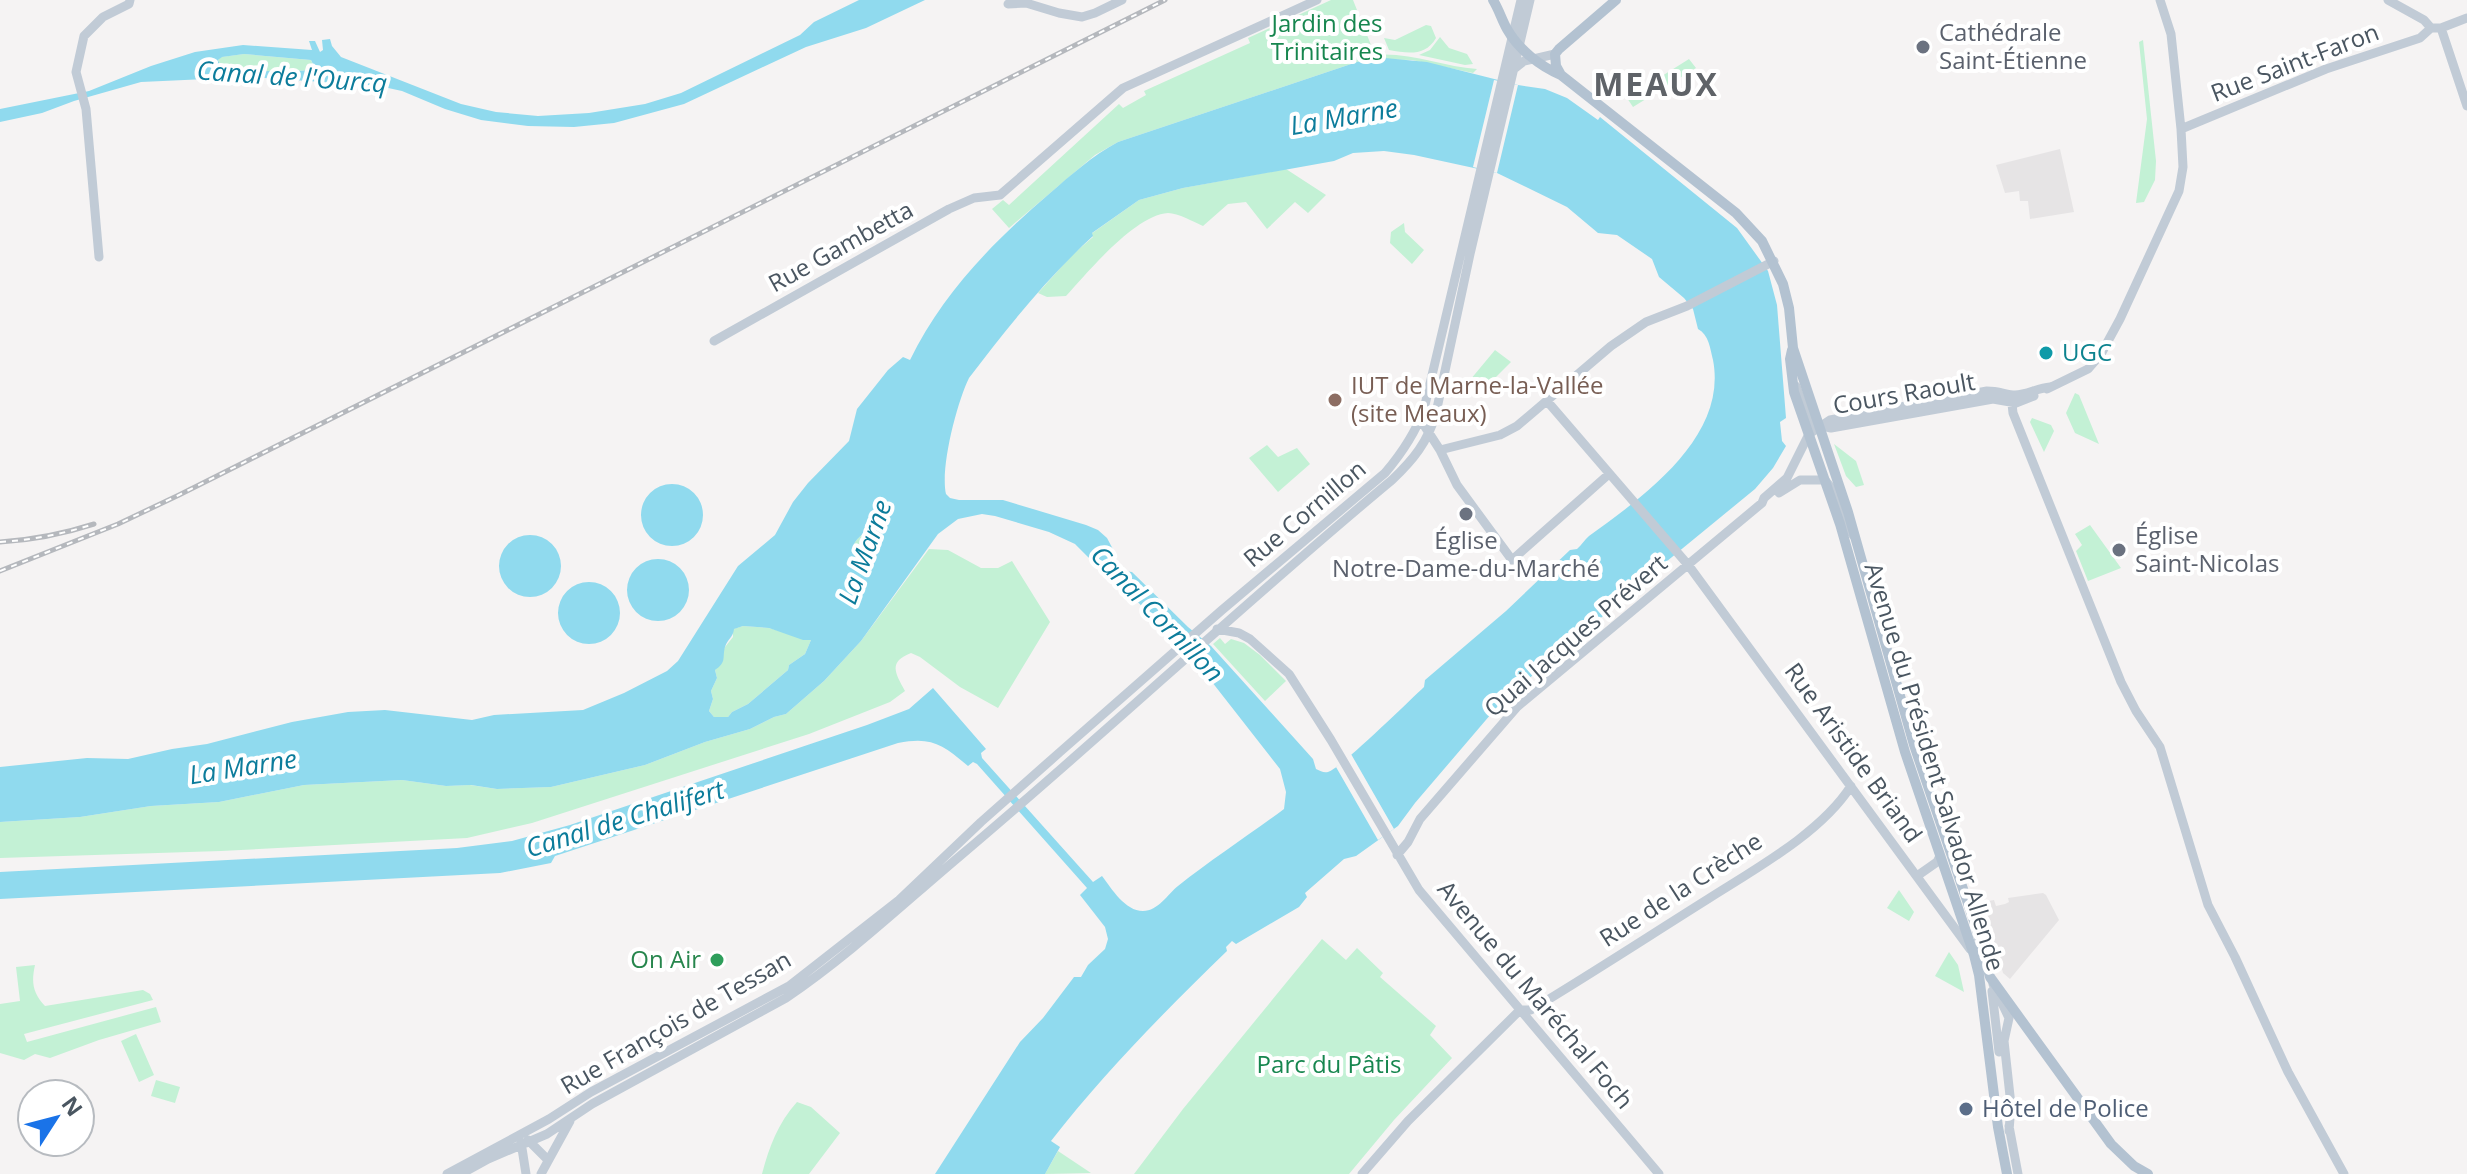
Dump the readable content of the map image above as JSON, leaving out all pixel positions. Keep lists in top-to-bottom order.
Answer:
{
  "streets": {
    "main road": [
      "Rue Saint-Faron",
      "Rue Gambetta",
      "Cours Raoult",
      "Rue Cornillon",
      "Quai Jacques Prévert",
      "Rue Aristide Briand",
      "Avenue du Président Salvador Allende",
      "Rue de la Crèche",
      "Avenue du Maréchal Foch",
      "Rue François de Tessan"
    ]
  },
  "crossings": [
    ["Cours Raoult", "Quai Jacques Prévert"],
    ["Cours Raoult", "Avenue du Président Salvador Allende"],
    ["Rue Cornillon", "Rue François de Tessan"],
    ["Quai Jacques Prévert", "Rue Aristide Briand"],
    ["Quai Jacques Prévert", "Avenue du Président Salvador Allende"],
    ["Quai Jacques Prévert", "Avenue du Maréchal Foch"],
    ["Rue Aristide Briand", "Avenue du Président Salvador Allende"],
    ["Rue Aristide Briand", "Rue de la Crèche"],
    ["Rue de la Crèche", "Avenue du Maréchal Foch"]
  ],
  "districts": ["MEAUX"],
  "water": [
    "Canal de l'Ourcq",
    "La Marne",
    "Canal Cornillon",
    "Canal de Chalifert"
  ],
  "parks": ["Jardin des Trinitaires", "Parc du Pâtis"],
  "places": [
    "Cathédrale Saint-Étienne",
    "UGC",
    "IUT de Marne-la-Vallée (site Meaux)",
    "Église Notre-Dame-du-Marché",
    "Église Saint-Nicolas",
    "On Air",
    "Hôtel de Police"
  ],
  "north": "top right"
}
